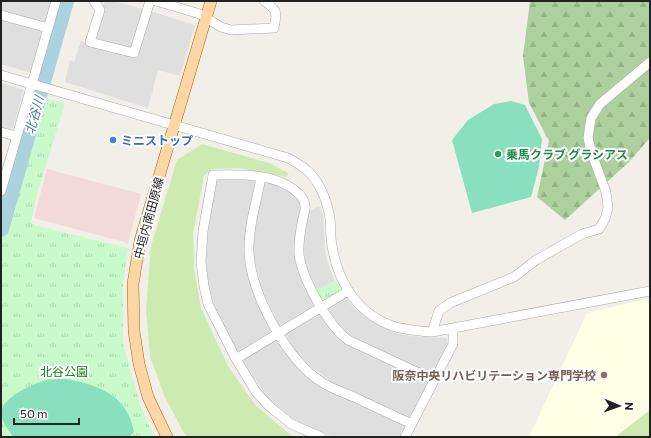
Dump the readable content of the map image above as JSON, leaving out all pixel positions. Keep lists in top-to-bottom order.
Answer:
{
  "streets": {
    "main road": ["中垣内南田原線"]
  },
  "water": ["北谷川"],
  "parks": ["北谷公園"],
  "places": ["ミニストップ", "乗馬クラブ グラシアス", "阪奈中央リハビリテーション専門学校"],
  "scale_bar": "50 m",
  "north": "right"
}
